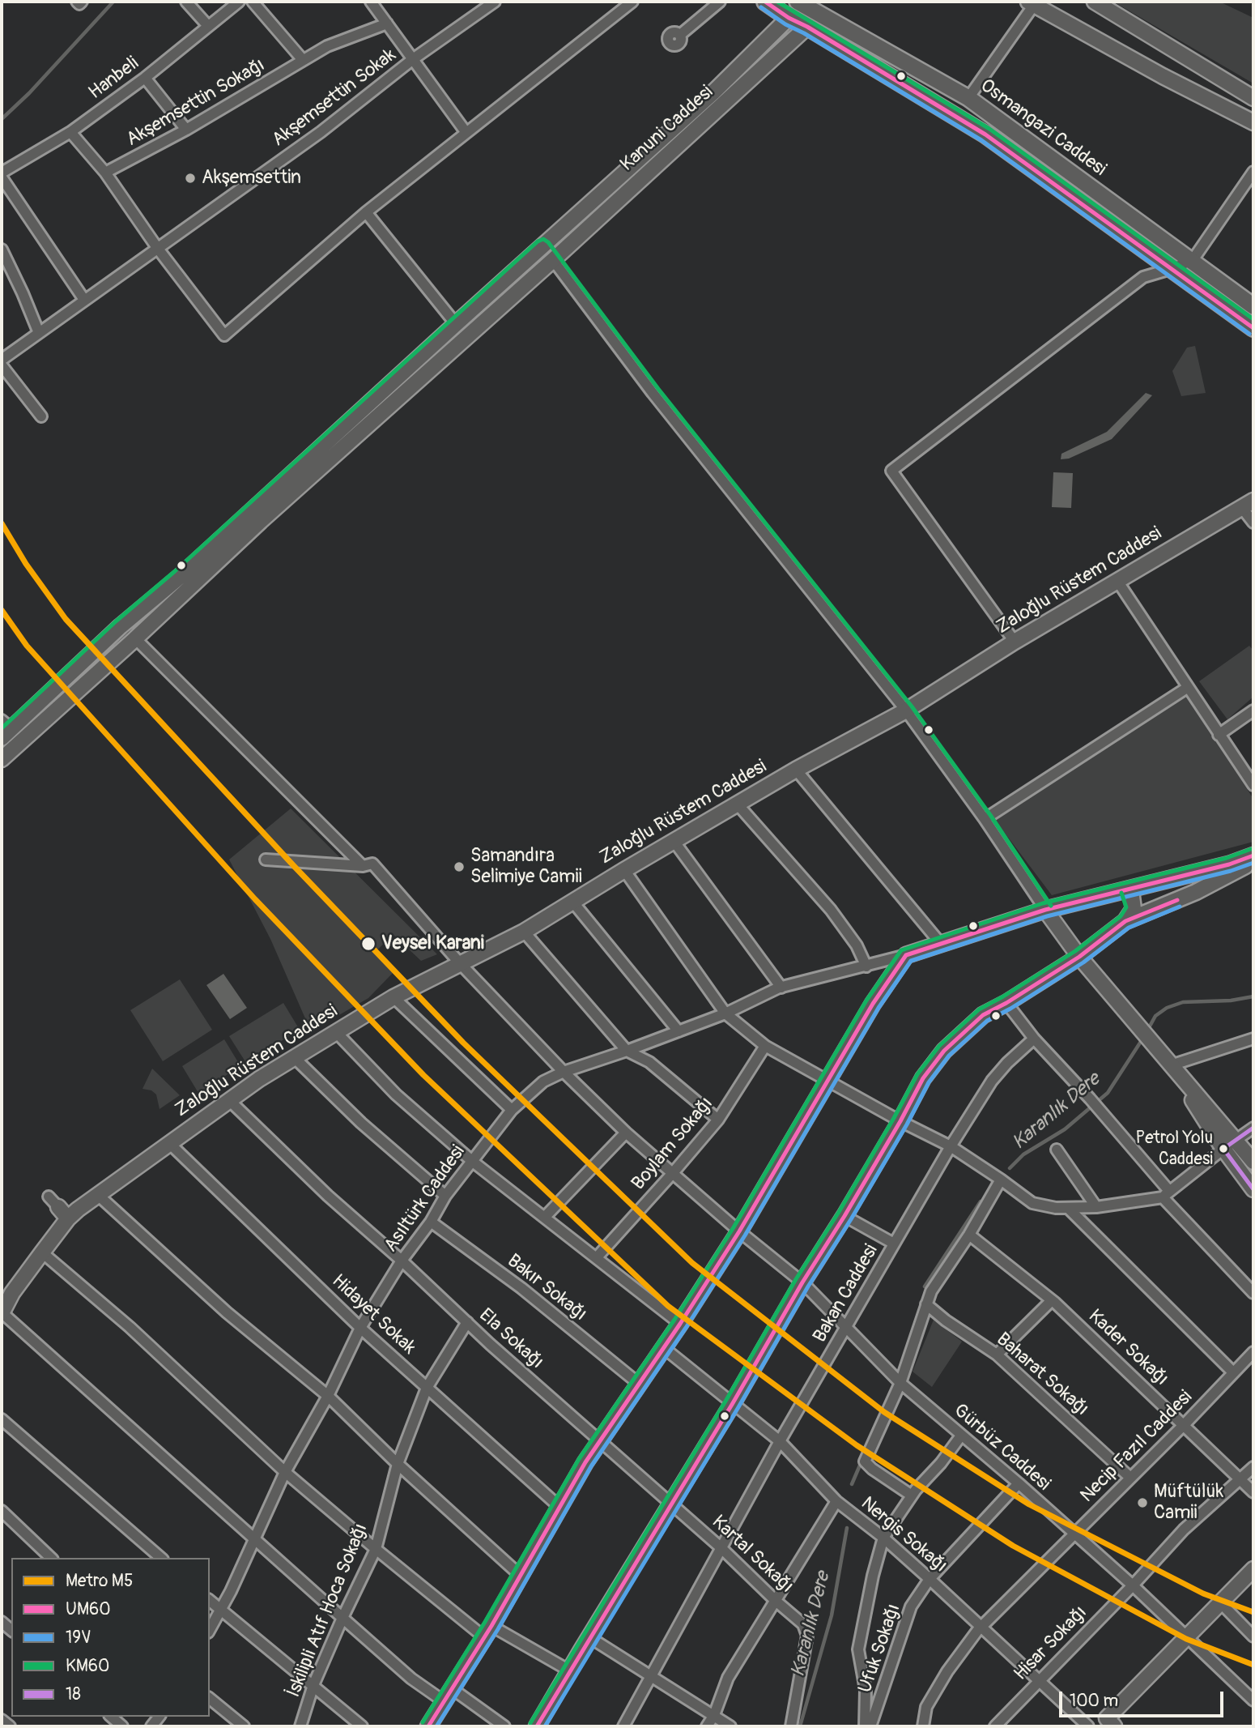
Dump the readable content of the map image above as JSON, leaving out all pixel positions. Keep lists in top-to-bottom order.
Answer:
{
  "streets": {
    "main road": ["Osmangazi Caddesi"],
    "street": [
      "Hanbeli",
      "Akşemsettin Sokak",
      "Akşemsettin Sokağı",
      "Kanuni Caddesi",
      "Zaloğlu Rüstem Caddesi",
      "Boylam Sokağı",
      "Asıltürk Caddesi",
      "Bakır Sokağı",
      "Bakan Caddesi",
      "Hidayet Sokak",
      "Ela Sokağı",
      "Kader Sokağı",
      "Baharat Sokağı",
      "Necip Fazıl Caddesi",
      "Gürbüz Caddesi",
      "Nergis Sokağı",
      "Kartal Sokağı",
      "İskilipli Atıf Hoca Sokağı",
      "Hisar Sokağı",
      "Ufuk Sokağı"
    ]
  },
  "crossings": [
    ["Osmangazi Caddesi", "Kanuni Caddesi"],
    ["Zaloğlu Rüstem Caddesi", "Hidayet Sokak"],
    ["Zaloğlu Rüstem Caddesi", "Ela Sokağı"],
    ["Zaloğlu Rüstem Caddesi", "Gürbüz Caddesi"],
    ["Boylam Sokağı", "Gürbüz Caddesi"],
    ["Asıltürk Caddesi", "Bakır Sokağı"],
    ["Asıltürk Caddesi", "Hidayet Sokak"],
    ["Asıltürk Caddesi", "Ela Sokağı"],
    ["Asıltürk Caddesi", "Gürbüz Caddesi"],
    ["Bakan Caddesi", "Gürbüz Caddesi"],
    ["Bakan Caddesi", "Kartal Sokağı"],
    ["Hidayet Sokak", "İskilipli Atıf Hoca Sokağı"],
    ["Ela Sokağı", "Kartal Sokağı"],
    ["Ela Sokağı", "İskilipli Atıf Hoca Sokağı"],
    ["Kader Sokağı", "Necip Fazıl Caddesi"],
    ["Kader Sokağı", "Hisar Sokağı"],
    ["Baharat Sokağı", "Necip Fazıl Caddesi"],
    ["Necip Fazıl Caddesi", "Gürbüz Caddesi"],
    ["Necip Fazıl Caddesi", "Nergis Sokağı"],
    ["Gürbüz Caddesi", "Hisar Sokağı"],
    ["Gürbüz Caddesi", "Ufuk Sokağı"],
    ["Nergis Sokağı", "Kartal Sokağı"],
    ["Nergis Sokağı", "Hisar Sokağı"],
    ["Nergis Sokağı", "Ufuk Sokağı"]
  ],
  "water": ["Karanlık Dere"],
  "places": [
    "Akşemsettin",
    "Samandıra Selimiye Camii",
    "Veysel Karani",
    "Petrol Yolu Caddesi",
    "Müftülük Camii"
  ],
  "lines": [
    "transit line UM60",
    "transit line KM60",
    "transit line 19V",
    "metro line M5",
    "transit line 18"
  ],
  "legend": [
    "Metro M5",
    "UM60",
    "19V",
    "KM60",
    "18"
  ],
  "scale_bar": "100 m"
}
